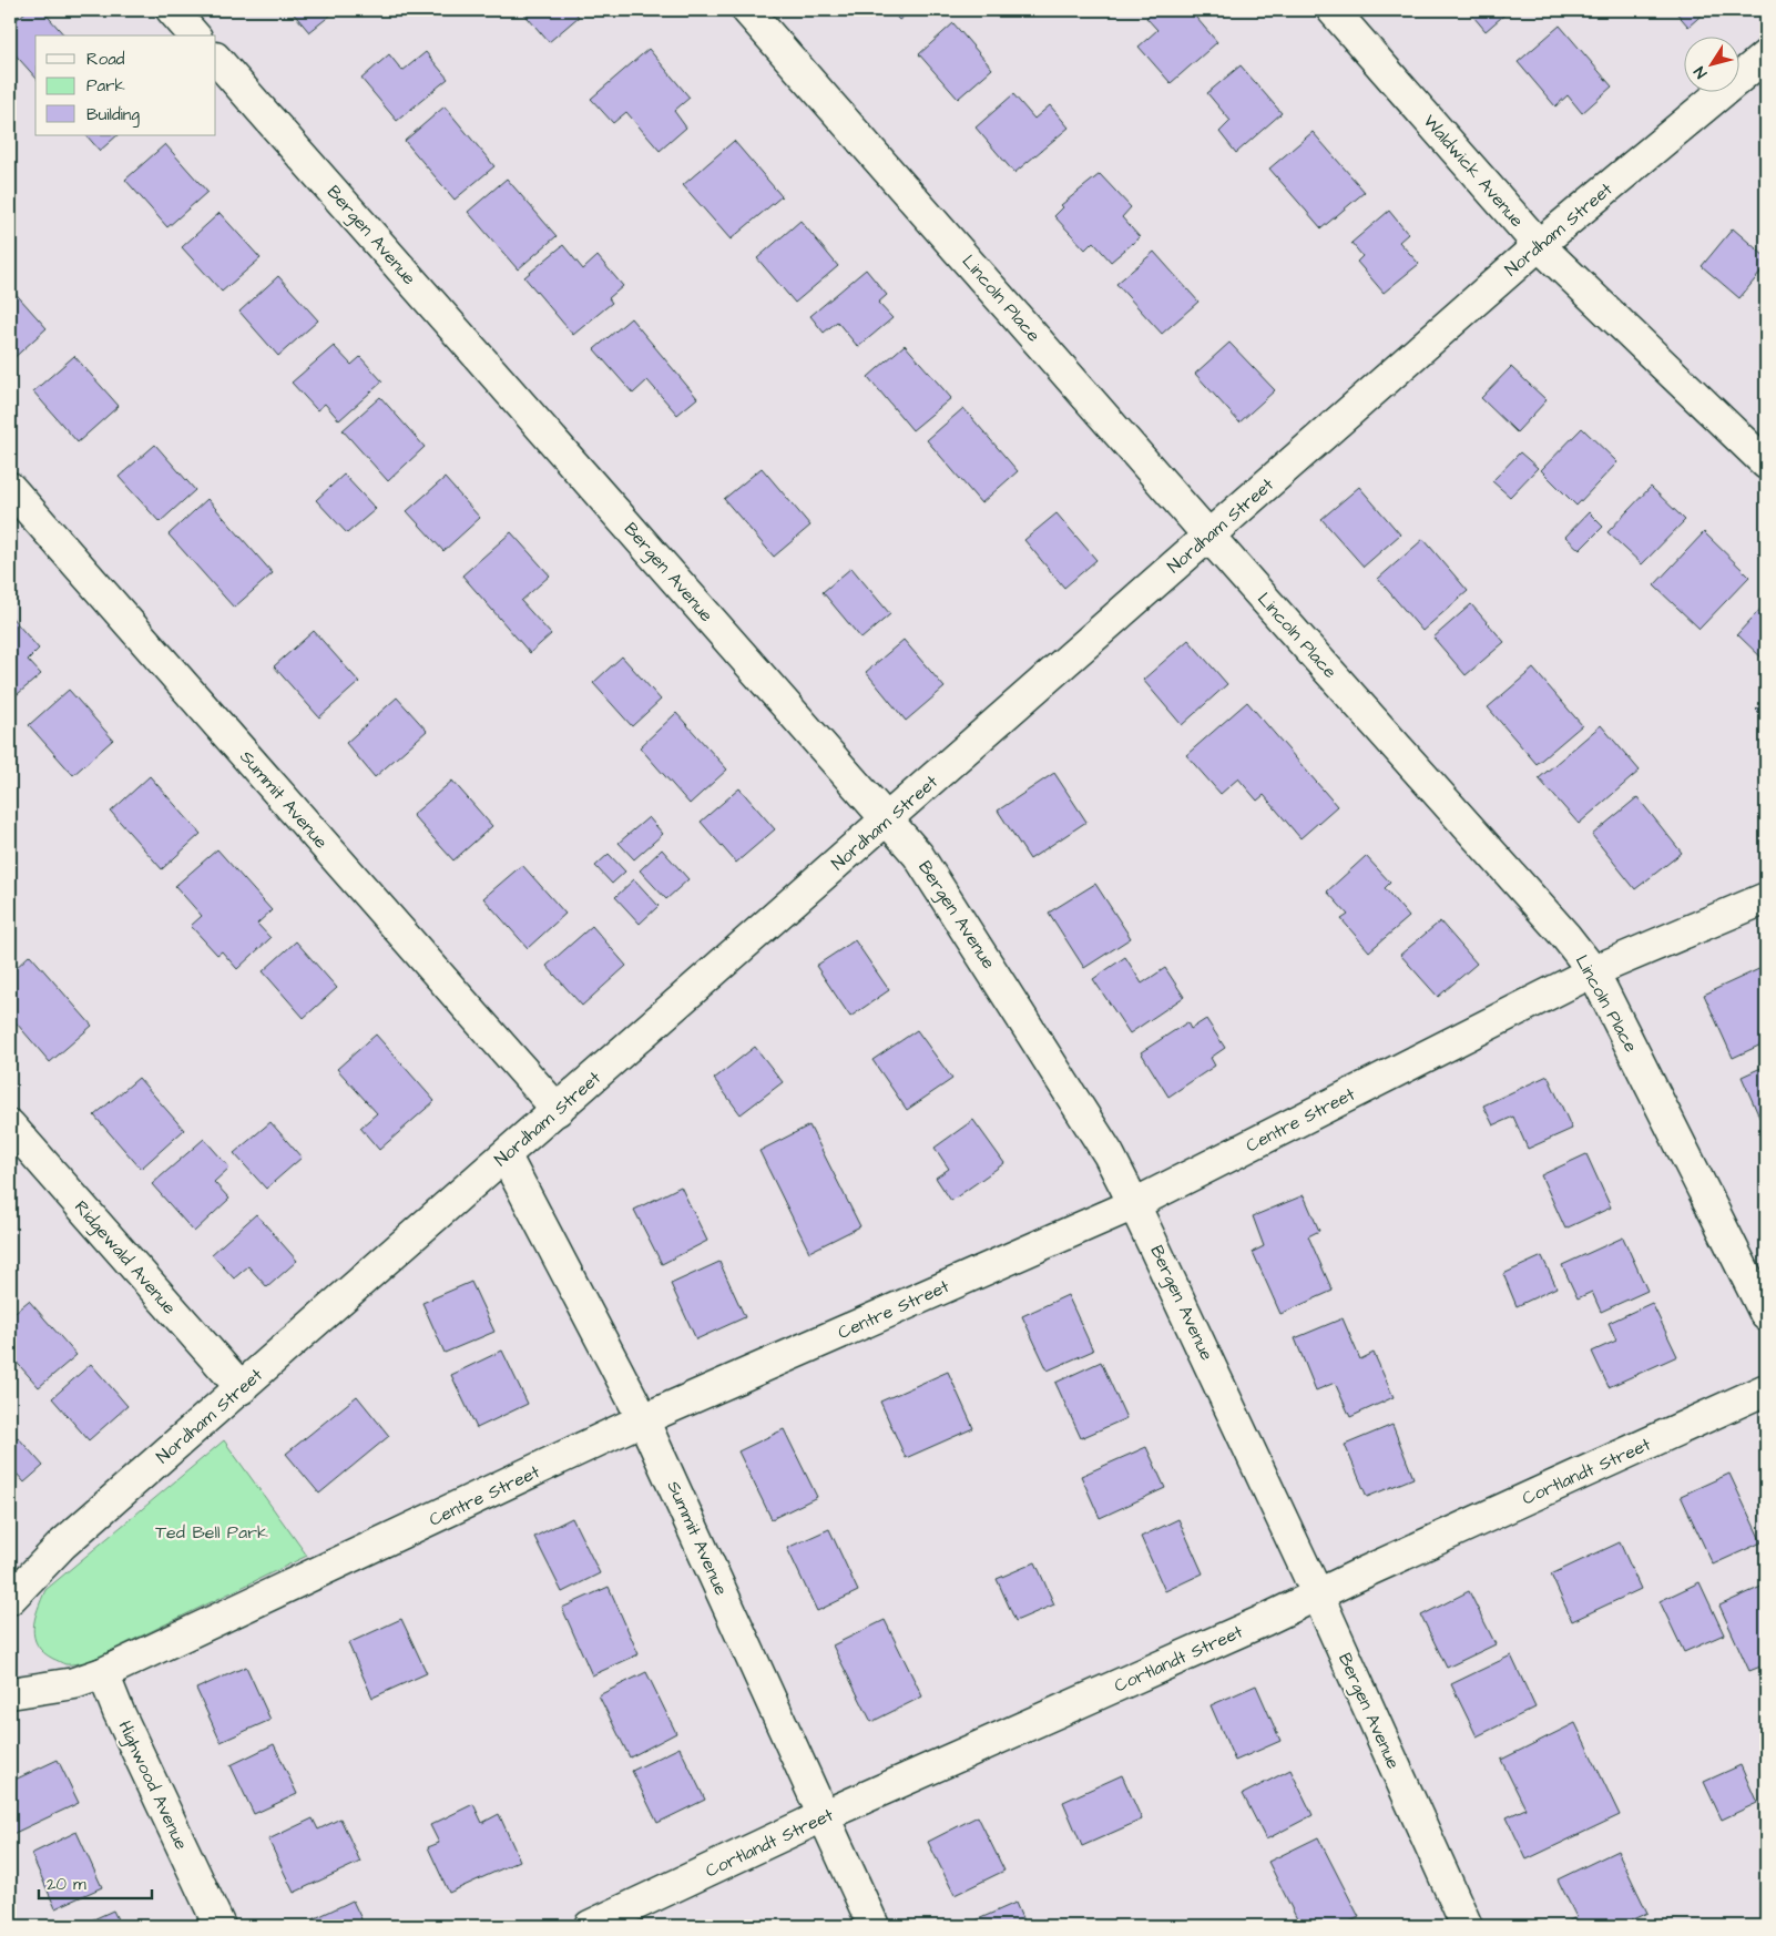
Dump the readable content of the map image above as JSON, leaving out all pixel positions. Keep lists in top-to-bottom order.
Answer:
{
  "streets": {
    "street": [
      "Waldwick Avenue",
      "Nordham Street",
      "Bergen Avenue",
      "Lincoln Place",
      "Summit Avenue",
      "Centre Street",
      "Ridgewald Avenue",
      "Cortlandt Street",
      "Highwood Avenue"
    ]
  },
  "crossings": [
    ["Waldwick Avenue", "Nordham Street"],
    ["Nordham Street", "Bergen Avenue"],
    ["Nordham Street", "Lincoln Place"],
    ["Nordham Street", "Summit Avenue"],
    ["Nordham Street", "Ridgewald Avenue"],
    ["Bergen Avenue", "Centre Street"],
    ["Bergen Avenue", "Cortlandt Street"],
    ["Lincoln Place", "Centre Street"],
    ["Summit Avenue", "Centre Street"],
    ["Summit Avenue", "Cortlandt Street"],
    ["Centre Street", "Highwood Avenue"]
  ],
  "parks": ["Ted Bell Park"],
  "legend": ["Road", "Park", "Building"],
  "scale_bar": "20 m",
  "north": "bottom left"
}
